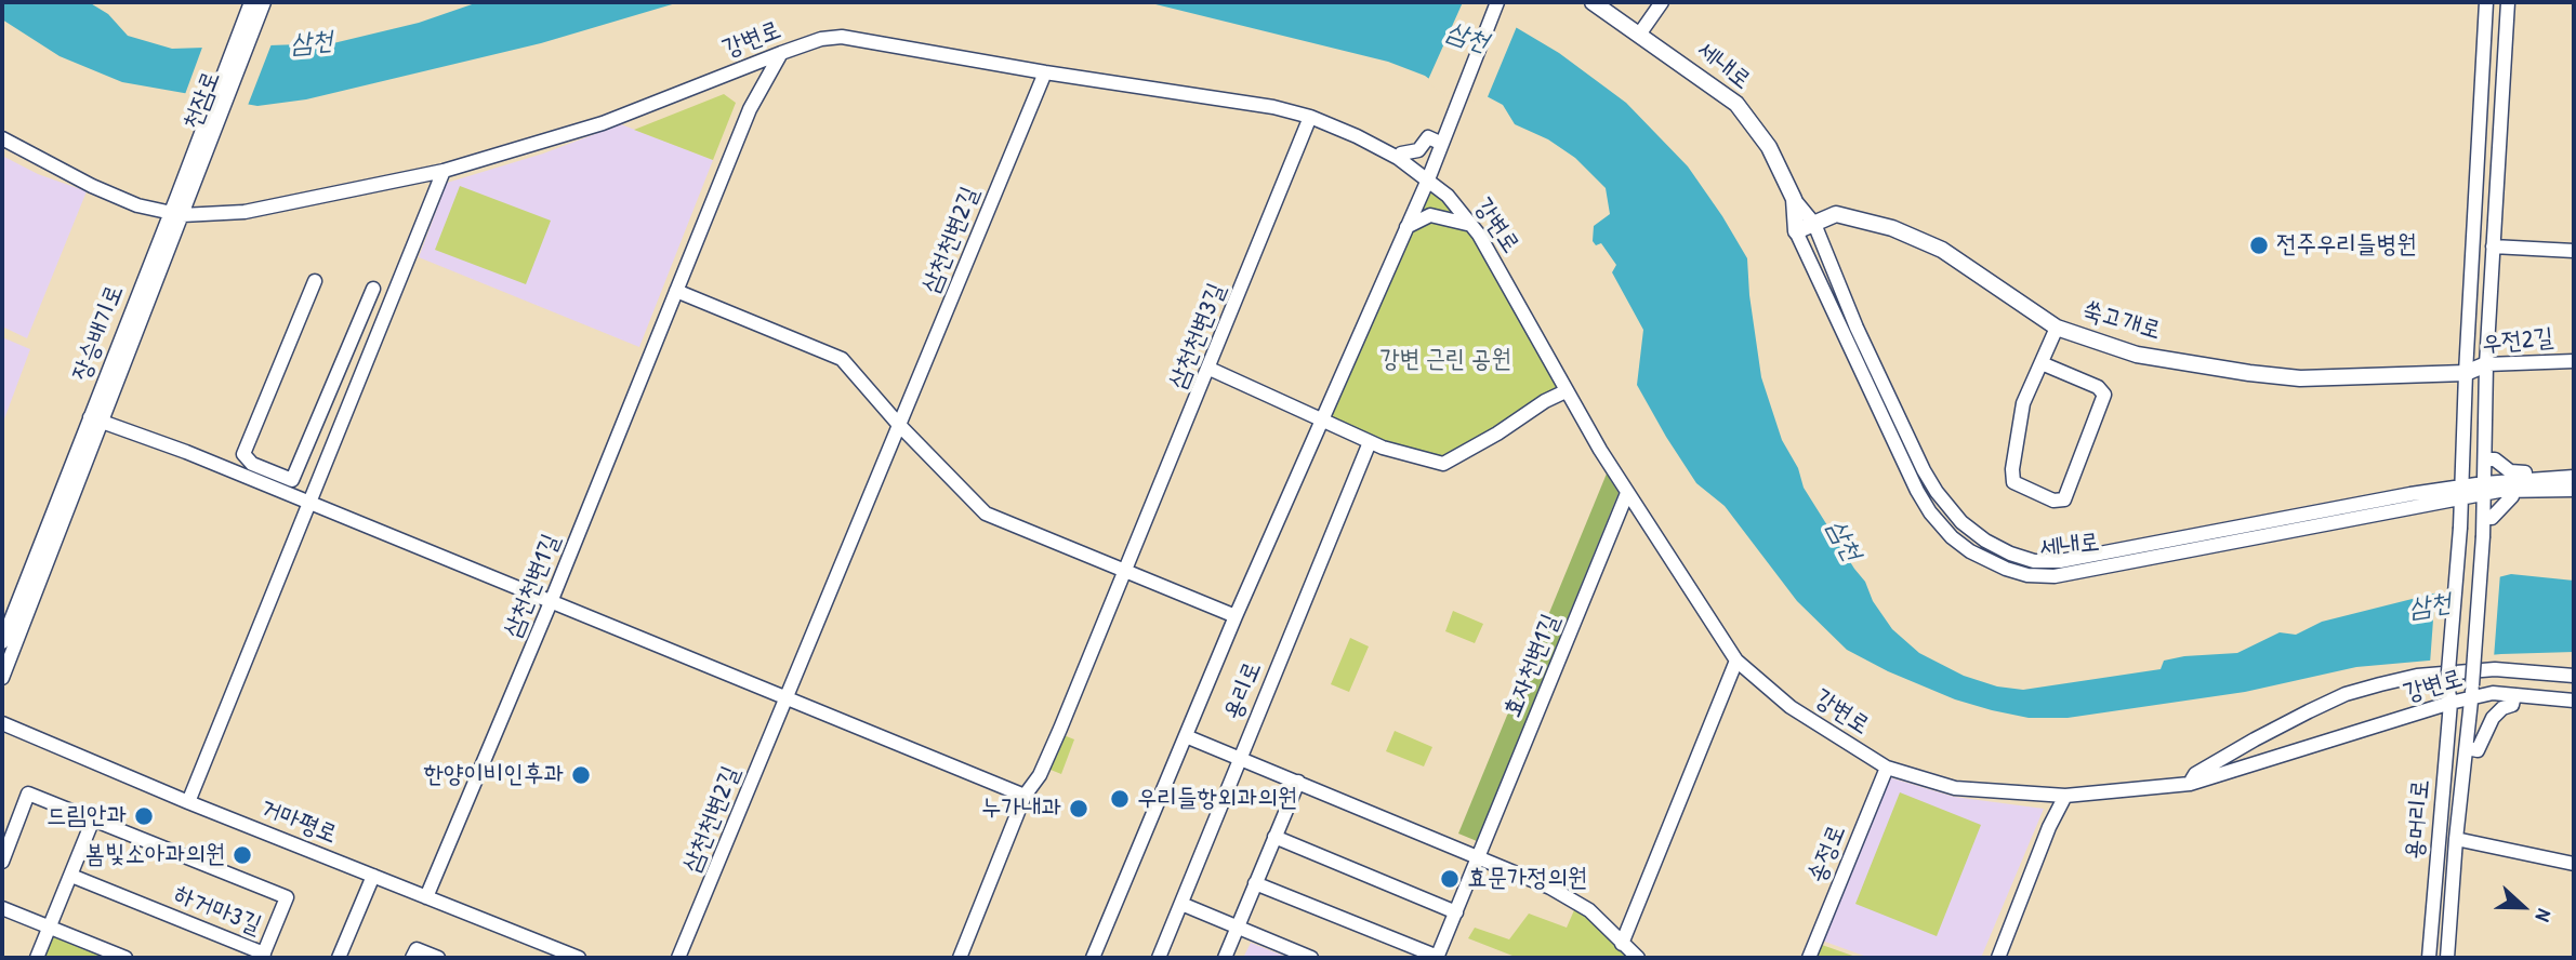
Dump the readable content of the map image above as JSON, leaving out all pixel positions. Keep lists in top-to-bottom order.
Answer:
{
  "streets": {
    "main road": ["세내로", "쑥고개로", "우전2길"],
    "street": [
      "강변로",
      "천잠로",
      "삼천천변2길",
      "장승배기로",
      "삼천천변3길",
      "삼천천변1길",
      "효자천변1길",
      "용리로",
      "용머리로",
      "거마평로",
      "송정로",
      "하거마3길"
    ]
  },
  "crossings": [
    ["강변로", "천잠로"],
    ["강변로", "삼천천변2길"],
    ["강변로", "장승배기로"],
    ["강변로", "삼천천변3길"],
    ["강변로", "삼천천변1길"],
    ["강변로", "효자천변1길"],
    ["강변로", "용리로"],
    ["강변로", "용머리로"],
    ["강변로", "송정로"],
    ["세내로", "쑥고개로"],
    ["세내로", "용머리로"],
    ["천잠로", "장승배기로"],
    ["쑥고개로", "우전2길"],
    ["삼천천변1길", "거마평로"]
  ],
  "water": ["삼천"],
  "parks": ["강변 근린 공원"],
  "places": [
    "전주우리들병원",
    "한양이비인후과",
    "우리들항외과의원",
    "누가내과",
    "드림안과",
    "봄빛소아과의원",
    "효문가정의원"
  ],
  "north": "right"
}
